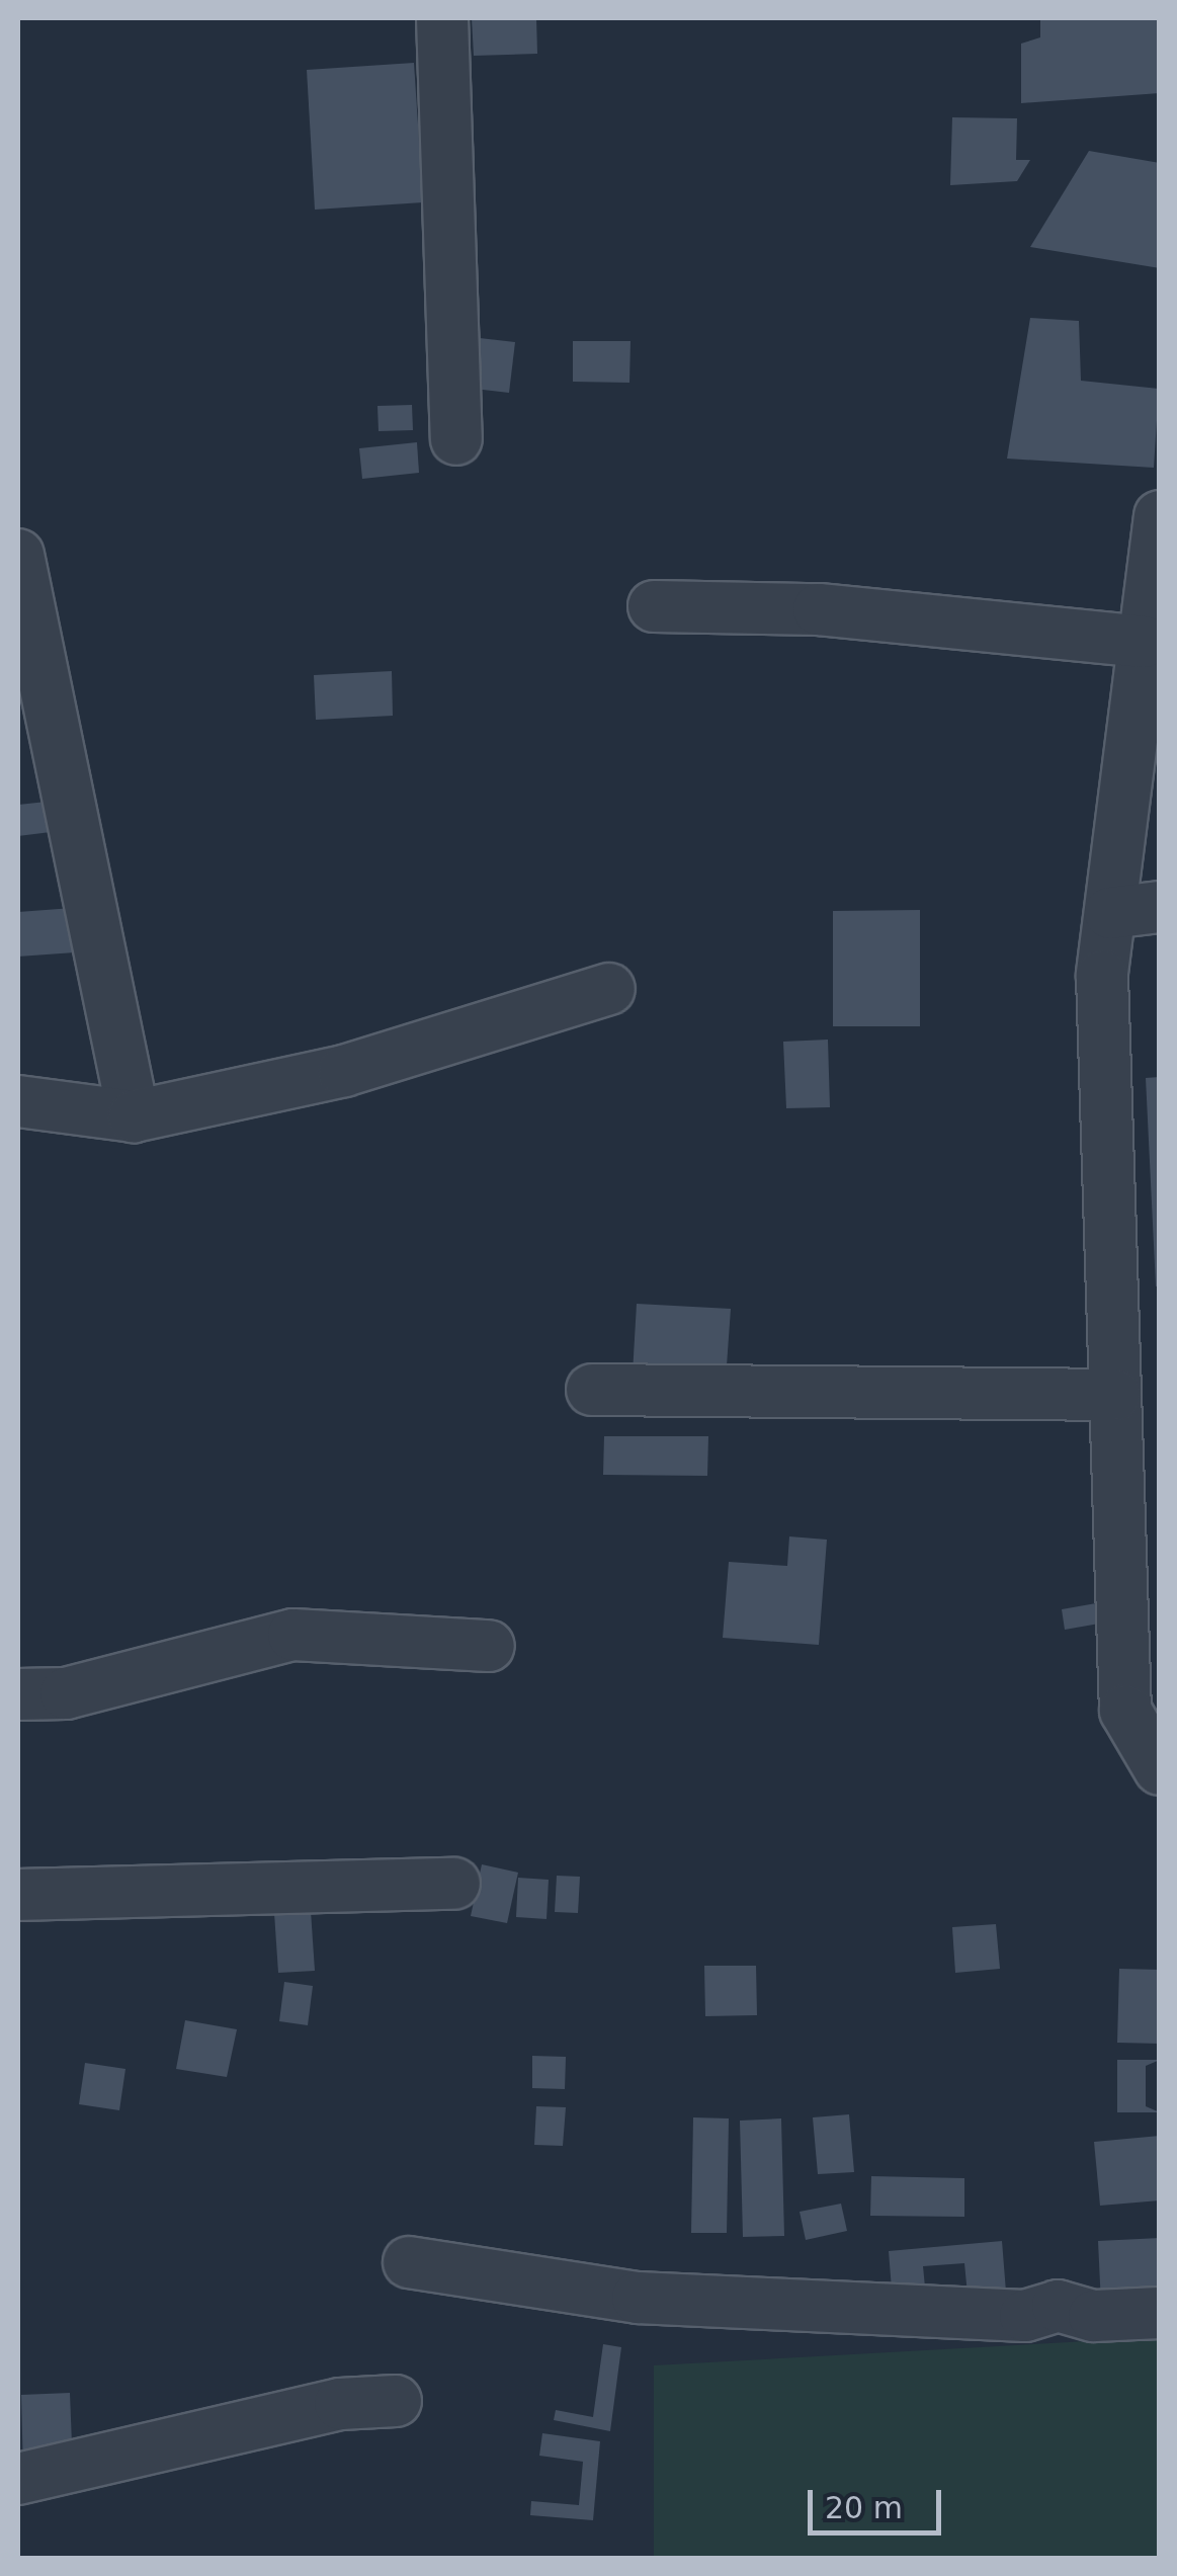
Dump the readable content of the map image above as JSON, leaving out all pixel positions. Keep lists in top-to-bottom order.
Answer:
{
  "scale_bar": "20 m"
}
